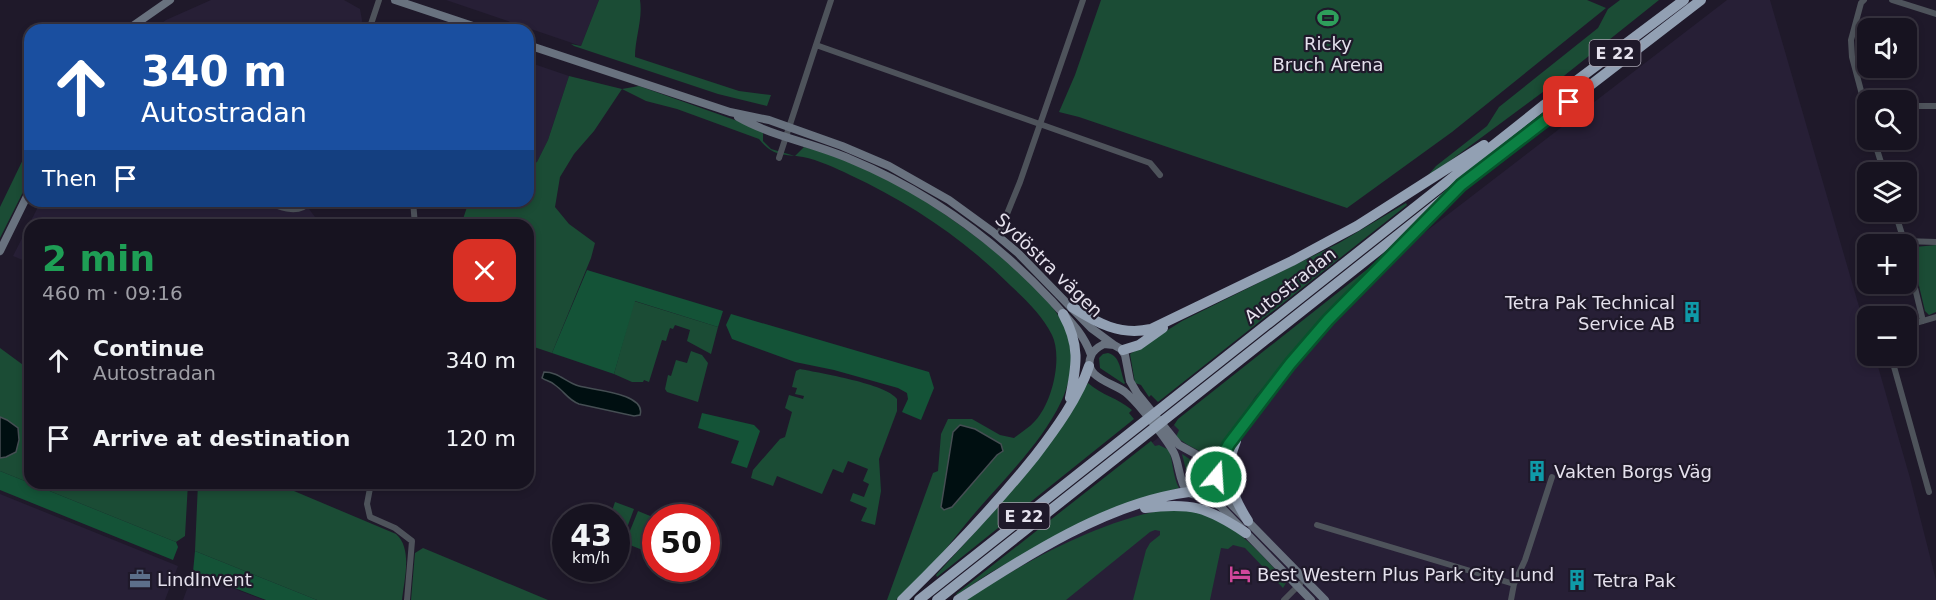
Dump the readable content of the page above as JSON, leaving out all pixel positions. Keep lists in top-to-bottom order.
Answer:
{
  "streets": {
    "highway": ["E 22", "Autostradan"],
    "main road": ["Sydöstra vägen"]
  },
  "places": {
    "sports": ["Ricky Bruch Arena"],
    "building": ["Tetra Pak Technical Service AB", "Vakten Borgs Väg", "Tetra Pak"],
    "hotel": ["Best Western Plus Park City Lund"],
    "office": ["LindInvent"]
  },
  "page": {
    "map_buttons": ["+", "−"],
    "turn": ["340 m", "Autostradan"],
    "then": "Then",
    "heading": ["2 min", "460 m · 09:16"],
    "list": [
      {
        "name": "Continue",
        "note": "Autostradan",
        "value": "340 m"
      },
      {
        "name": "Arrive at destination",
        "value": "120 m"
      }
    ],
    "speed": "43 km/h",
    "limit": "50"
  }
}
